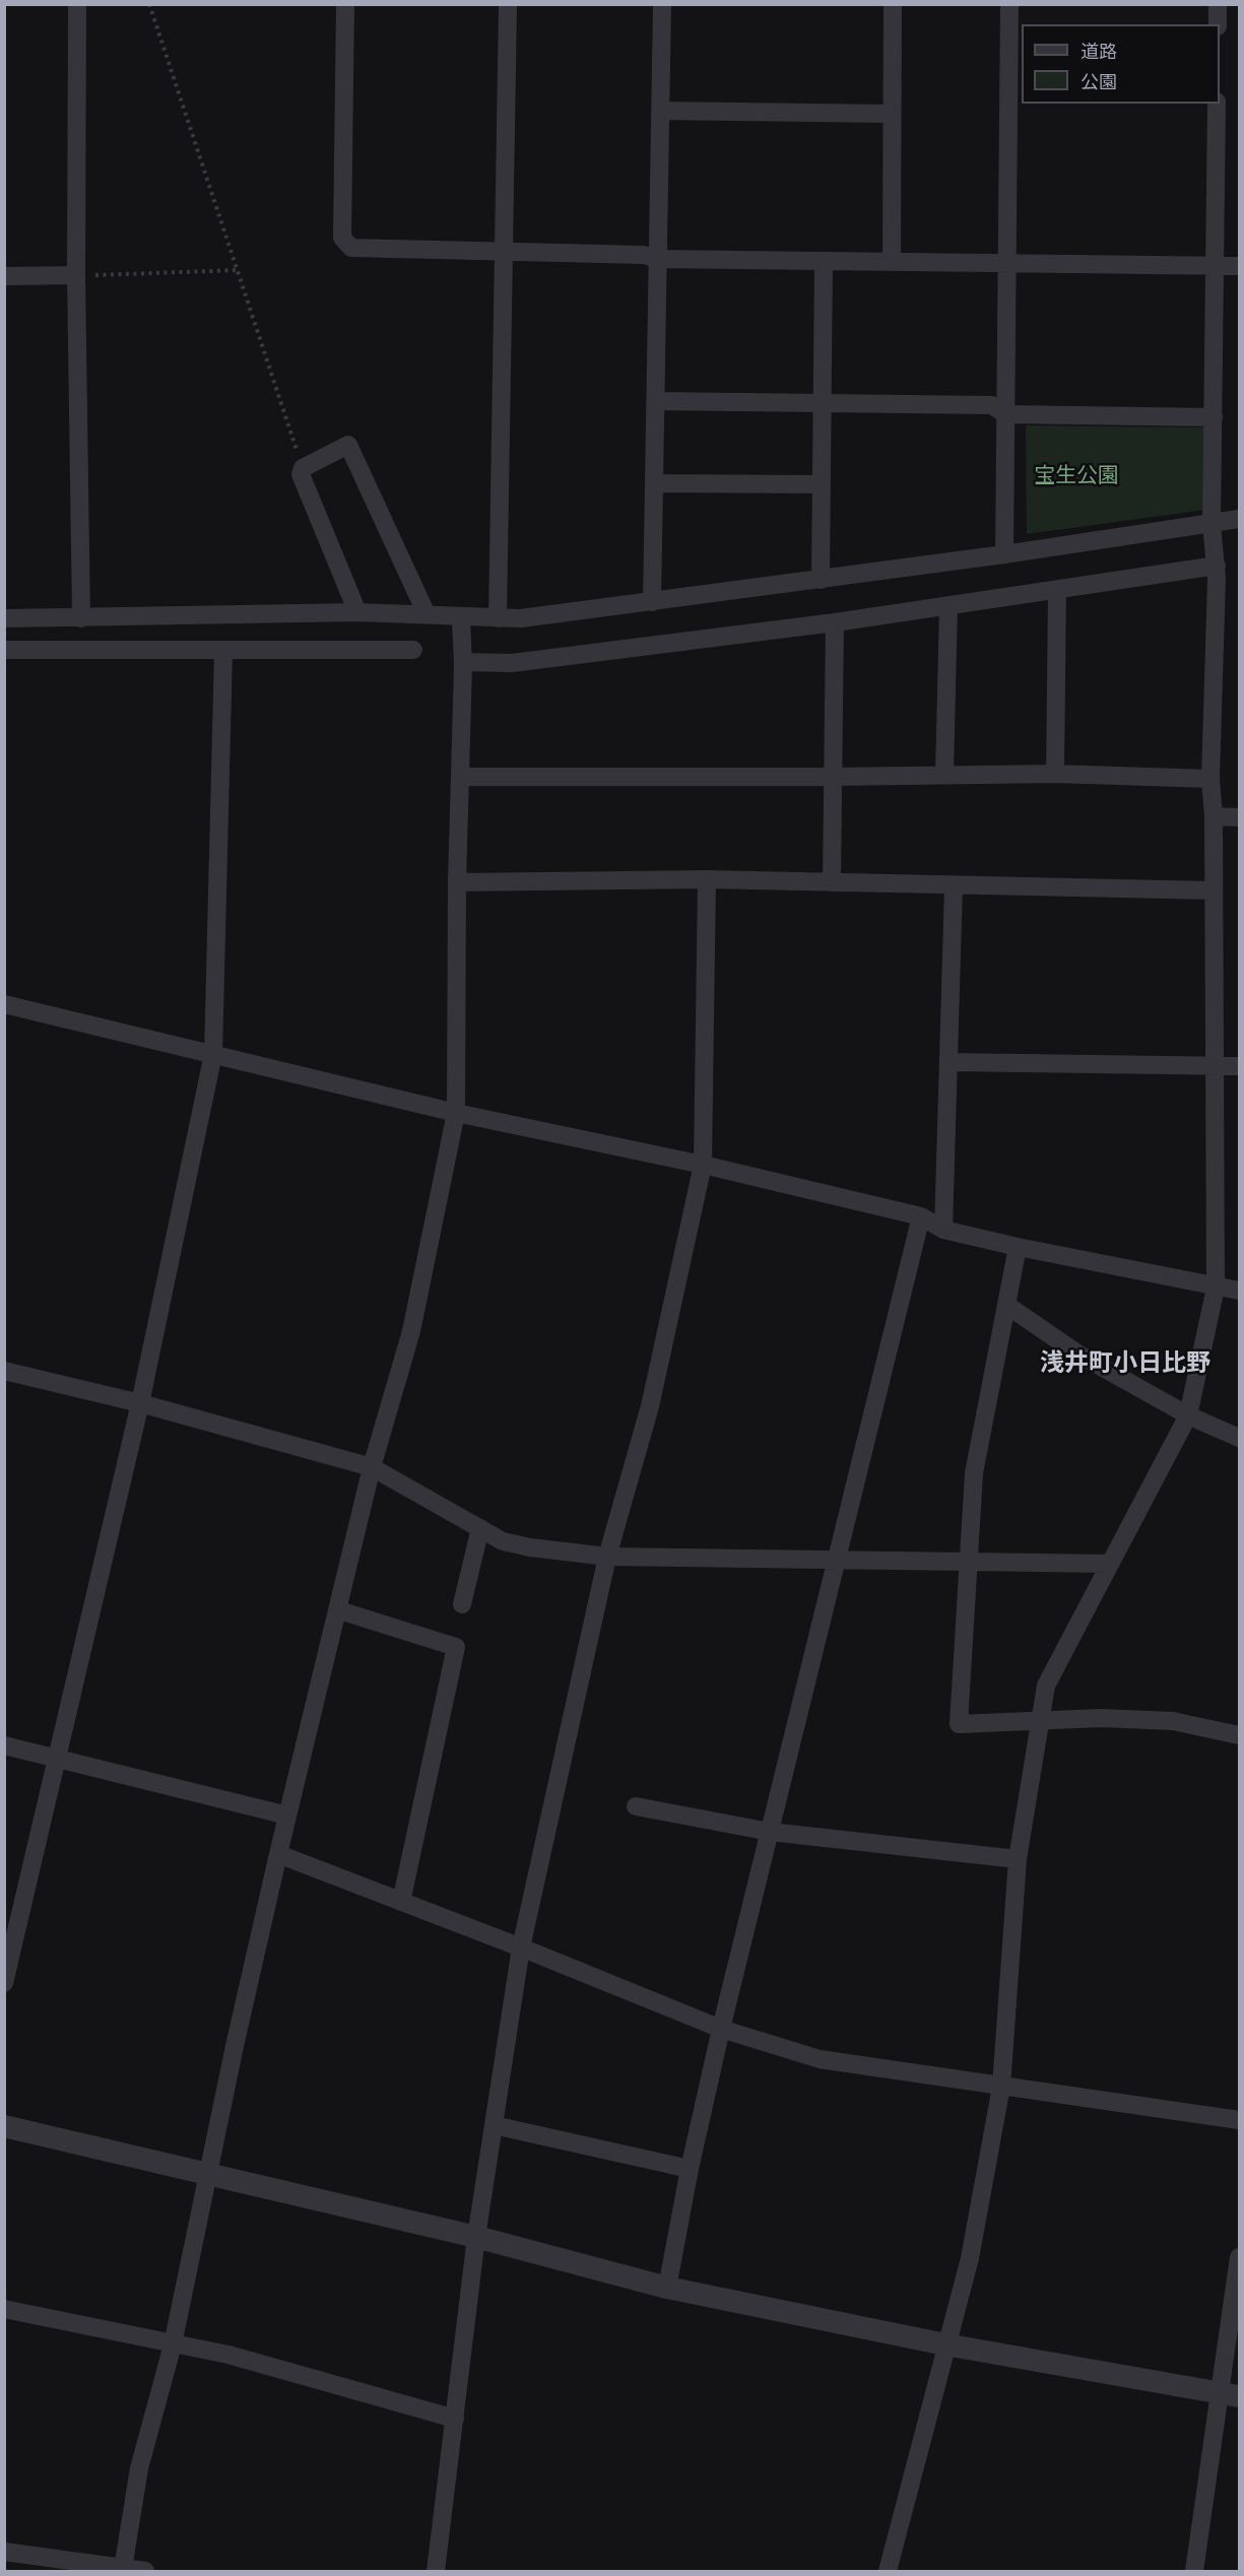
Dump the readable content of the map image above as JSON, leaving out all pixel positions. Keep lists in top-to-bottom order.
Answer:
{
  "districts": ["浅井町小日比野"],
  "parks": ["宝生公園"],
  "legend": ["道路", "公園"]
}
